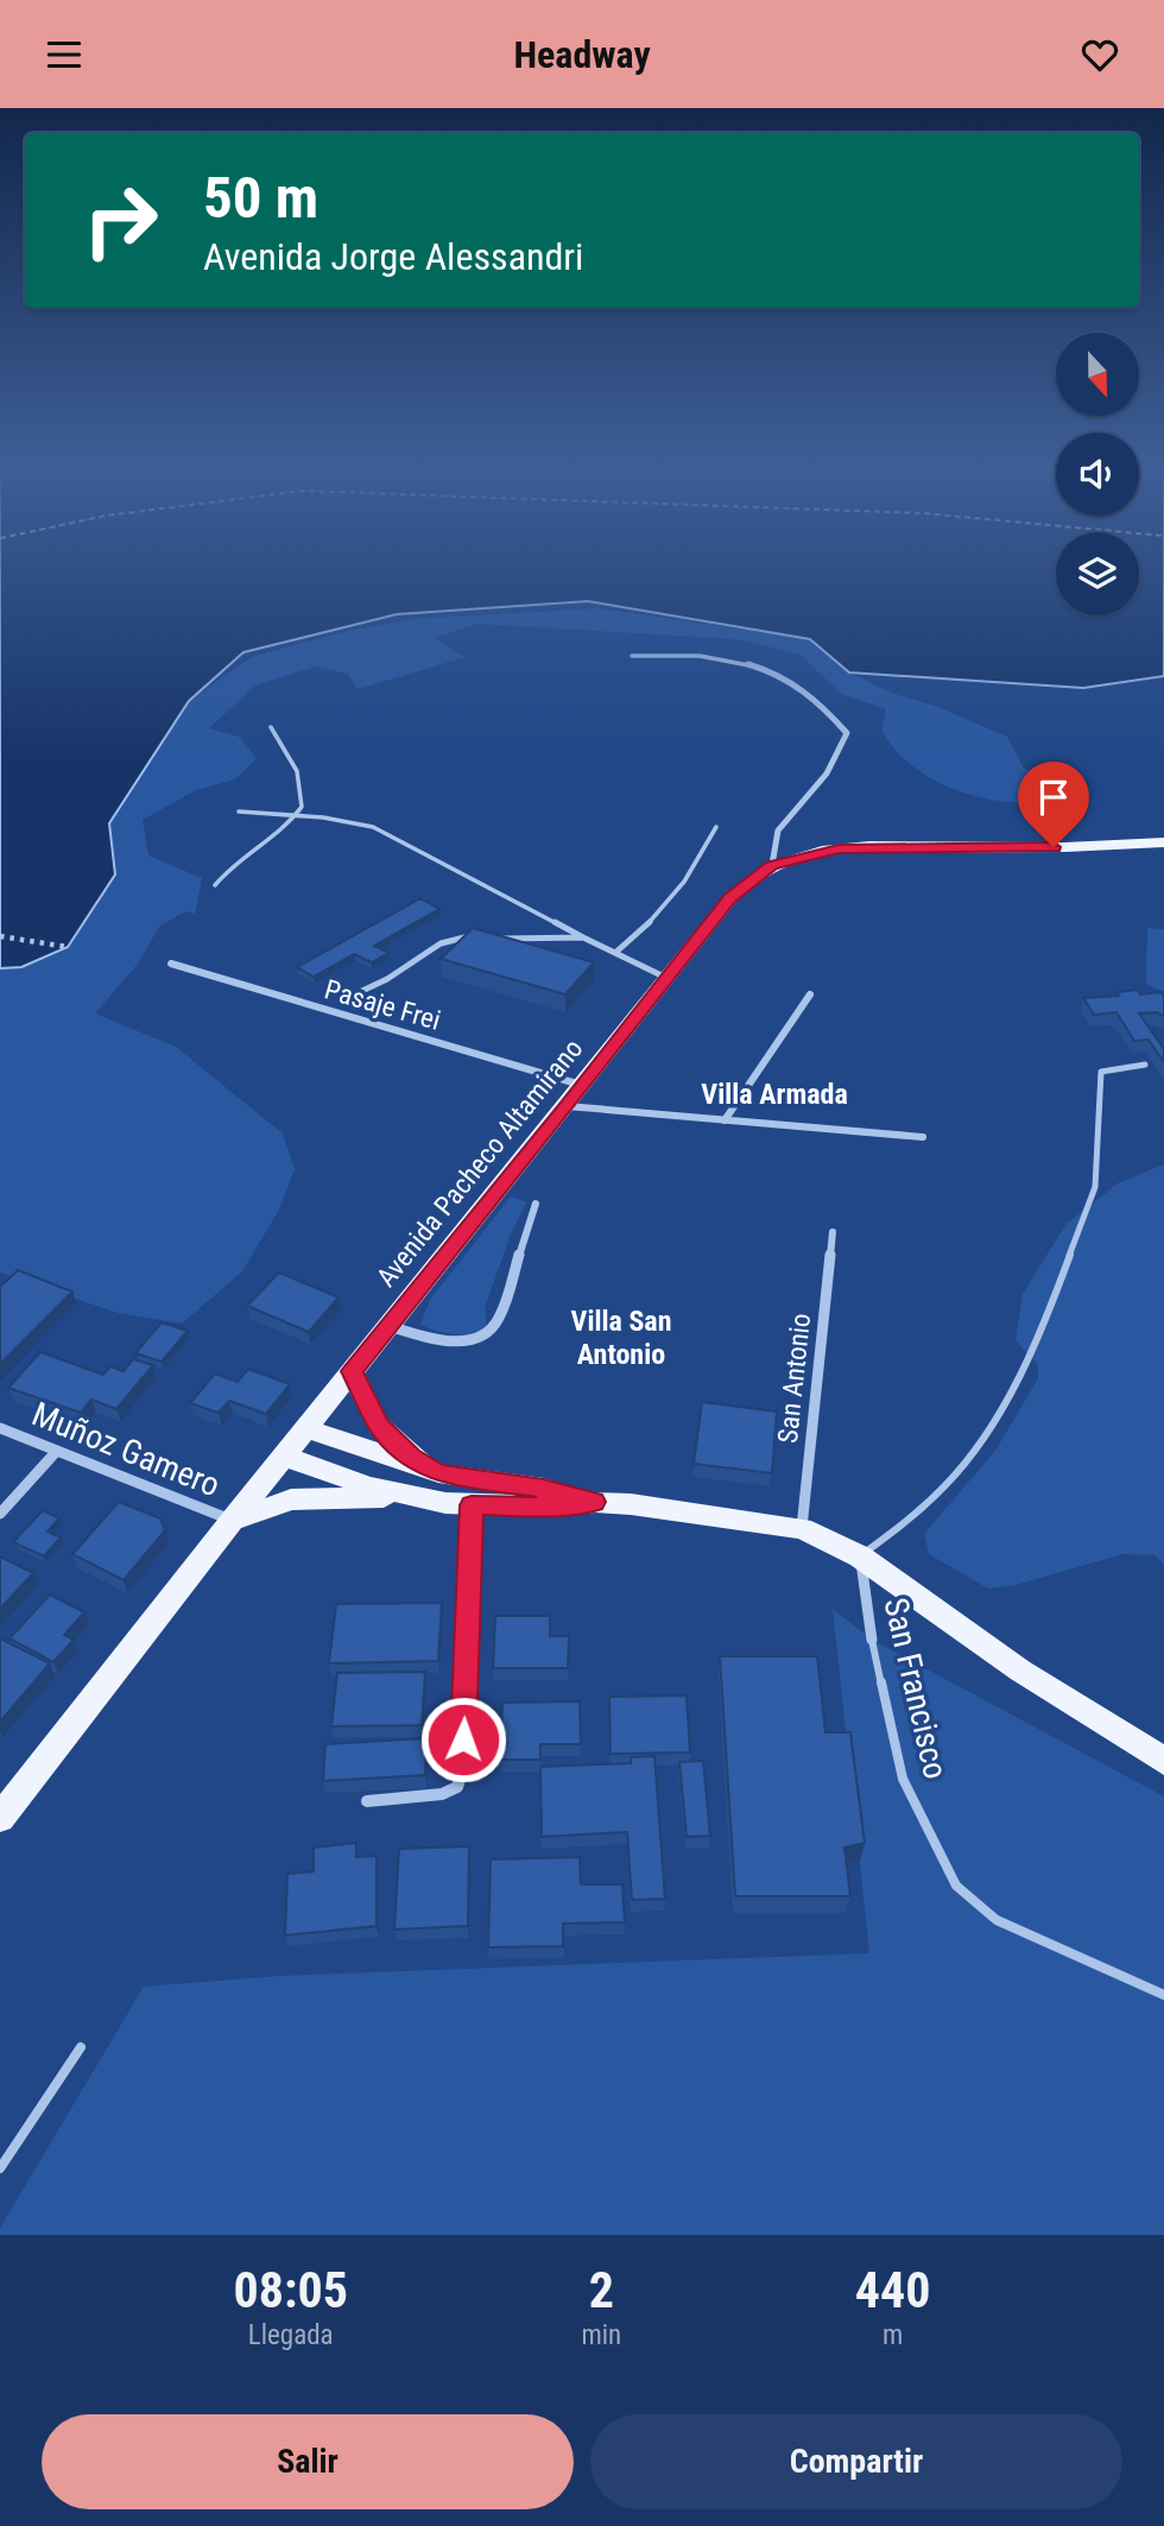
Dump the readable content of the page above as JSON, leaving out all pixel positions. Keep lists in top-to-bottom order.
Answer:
{
  "streets": {
    "main road": ["Avenida Pacheco Altamirano"],
    "street": [
      "Pasaje Frei",
      "San Antonio",
      "Muñoz Gamero",
      "San Francisco"
    ]
  },
  "crossings": [
    ["Pasaje Frei", "Avenida Pacheco Altamirano"],
    ["Avenida Pacheco Altamirano", "Muñoz Gamero"]
  ],
  "districts": ["Villa Armada", "Villa San Antonio"],
  "north": "bottom",
  "page": {
    "header": "Headway",
    "turn": ["50 m", "Avenida Jorge Alessandri"],
    "eta": [
      "08:05",
      "Llegada",
      "2",
      "min",
      "440",
      "m"
    ],
    "buttons": ["Salir", "Compartir"]
  }
}
